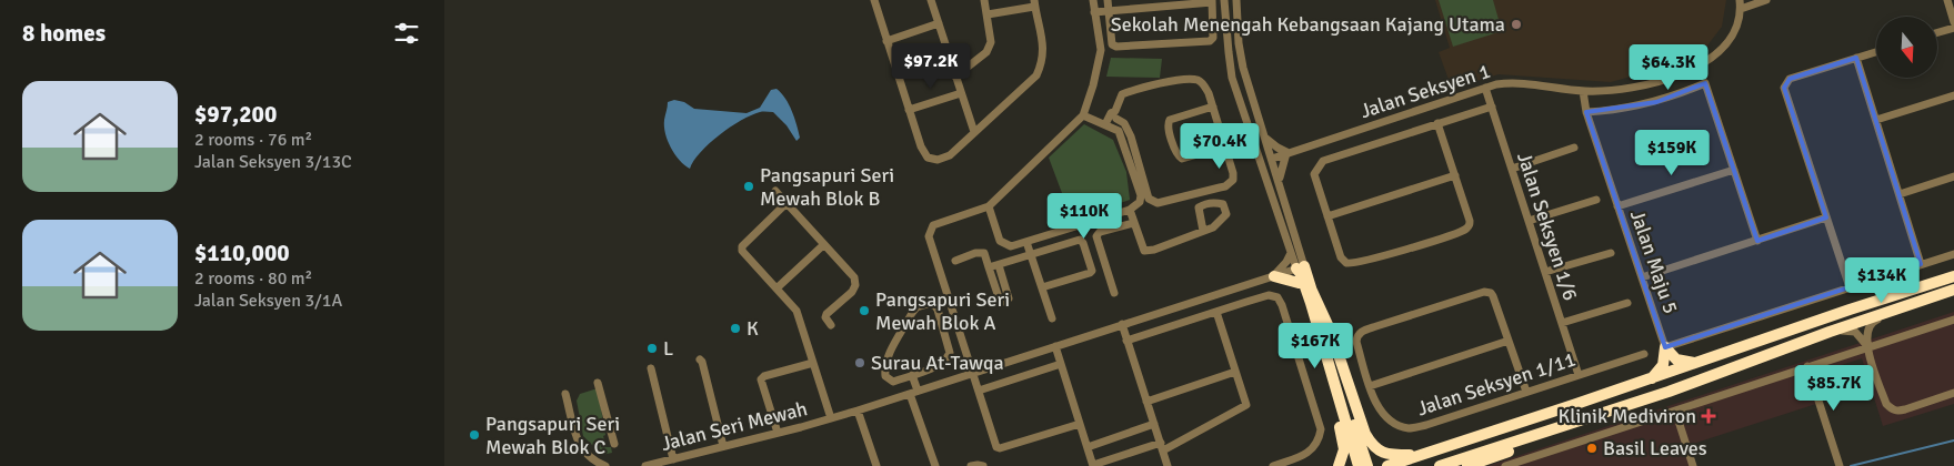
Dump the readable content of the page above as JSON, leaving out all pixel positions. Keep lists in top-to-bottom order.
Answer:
{
  "streets": {
    "street": [
      "Jalan Seksyen 1",
      "Jalan Seksyen 1/6",
      "Jalan Maju 5",
      "Jalan Seksyen 1/11",
      "Jalan Seri Mewah"
    ]
  },
  "crossings": [
    ["Jalan Seksyen 1", "Jalan Seksyen 1/6"],
    ["Jalan Seksyen 1", "Jalan Maju 5"],
    ["Jalan Seksyen 1/6", "Jalan Seksyen 1/11"]
  ],
  "places": {
    "other": [
      "Sekolah Menengah Kebangsaan Kajang Utama",
      "Pangsapuri Seri Mewah Blok B",
      "Pangsapuri Seri Mewah Blok A",
      "K",
      "L",
      "Surau At-Tawqa",
      "Pangsapuri Seri Mewah Blok C",
      "Basil Leaves"
    ],
    "health": ["Klinik Mediviron"]
  },
  "north": "bottom",
  "page": {
    "heading": "8 homes",
    "price": [
      "$97.2K",
      "$64.3K",
      "$70.4K",
      "$159K",
      "$110K",
      "$134K",
      "$167K",
      "$85.7K"
    ],
    "list": [
      {
        "name": "$97,200",
        "note": "2 rooms · 76 m² · Jalan Seksyen 3/13C"
      },
      {
        "name": "$110,000",
        "note": "2 rooms · 80 m² · Jalan Seksyen 3/1A"
      }
    ]
  }
}
